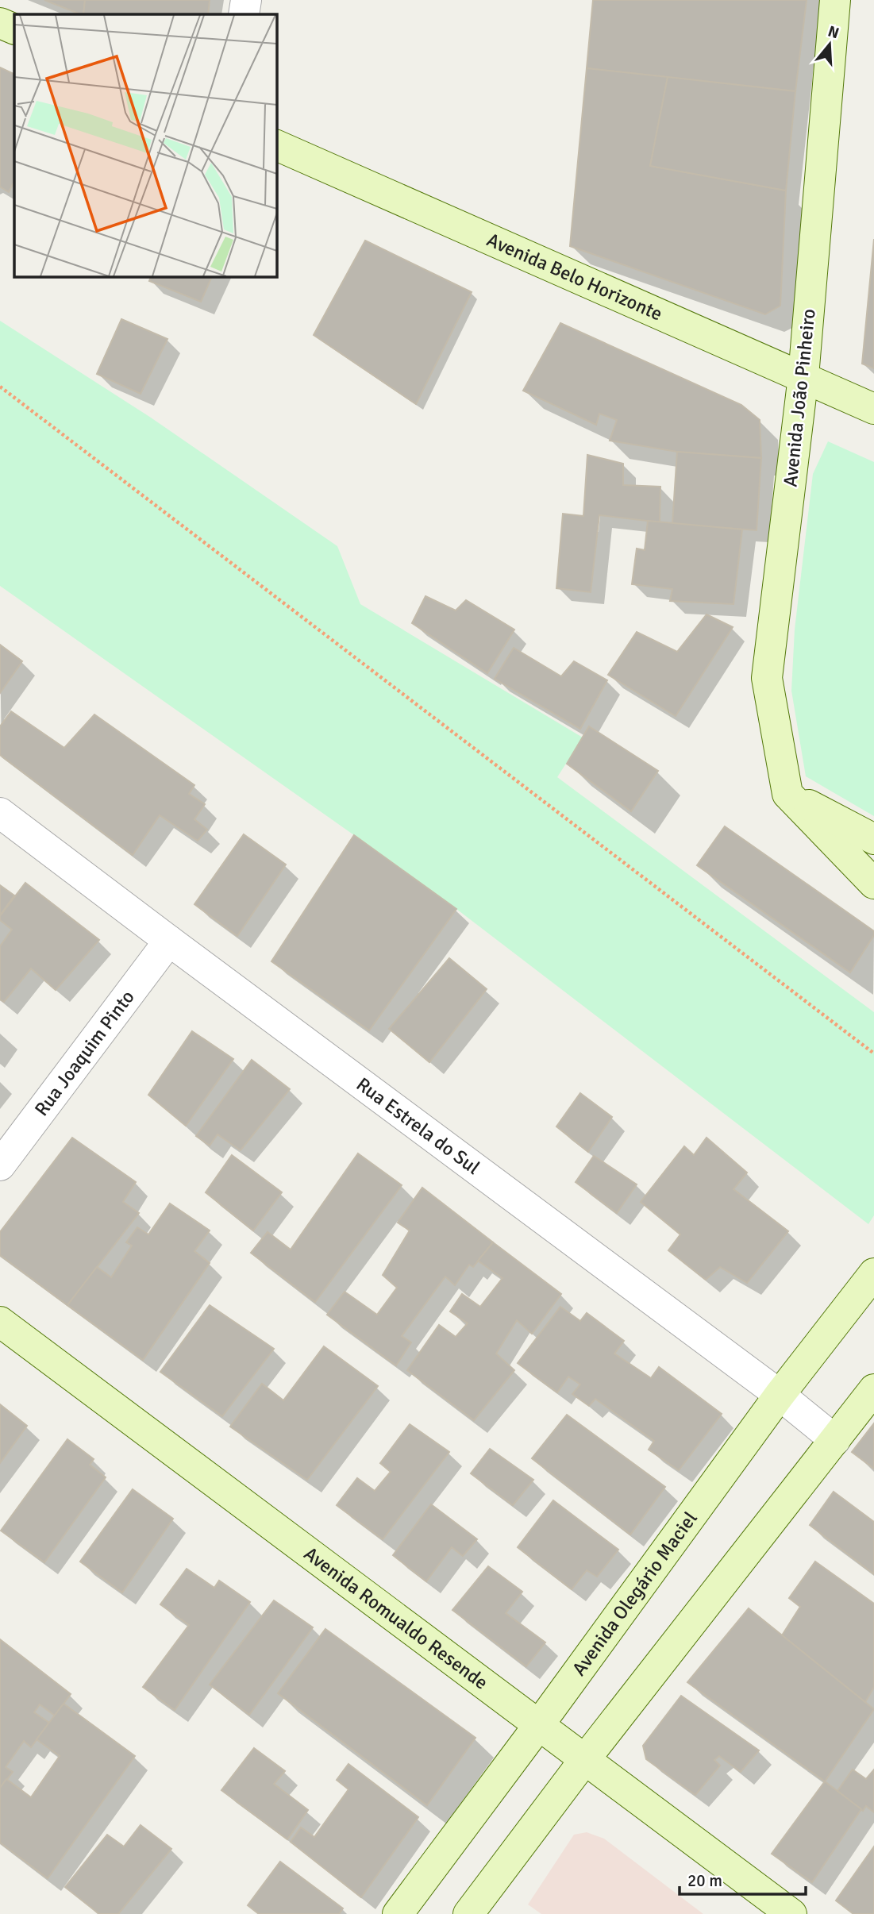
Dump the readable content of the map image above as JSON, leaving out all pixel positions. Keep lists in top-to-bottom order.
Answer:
{
  "streets": {
    "street": [
      "Avenida Belo Horizonte",
      "Avenida João Pinheiro",
      "Rua Joaquim Pinto",
      "Rua Estrela do Sul",
      "Avenida Olegário Maciel",
      "Avenida Romualdo Resende"
    ]
  },
  "crossings": [
    ["Avenida Belo Horizonte", "Avenida João Pinheiro"],
    ["Rua Joaquim Pinto", "Rua Estrela do Sul"],
    ["Rua Estrela do Sul", "Avenida Olegário Maciel"],
    ["Avenida Olegário Maciel", "Avenida Romualdo Resende"]
  ],
  "scale_bar": "20 m",
  "north": "top"
}
